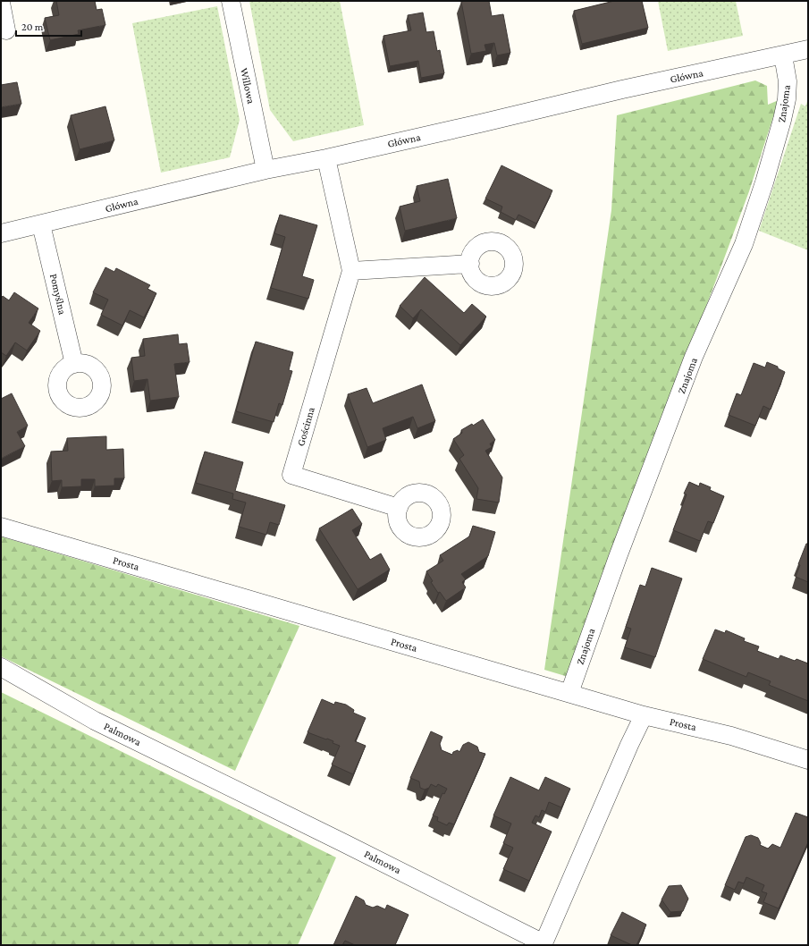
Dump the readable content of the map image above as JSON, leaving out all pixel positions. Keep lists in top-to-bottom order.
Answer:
{
  "streets": {
    "street": [
      "Główna",
      "Willowa",
      "Znajoma",
      "Pomyślna",
      "Gościnna",
      "Prosta",
      "Palmowa"
    ]
  },
  "crossings": [
    ["Główna", "Willowa"],
    ["Główna", "Znajoma"],
    ["Główna", "Pomyślna"],
    ["Główna", "Gościnna"],
    ["Znajoma", "Prosta"],
    ["Prosta", "Palmowa"]
  ],
  "scale_bar": "20 m"
}
